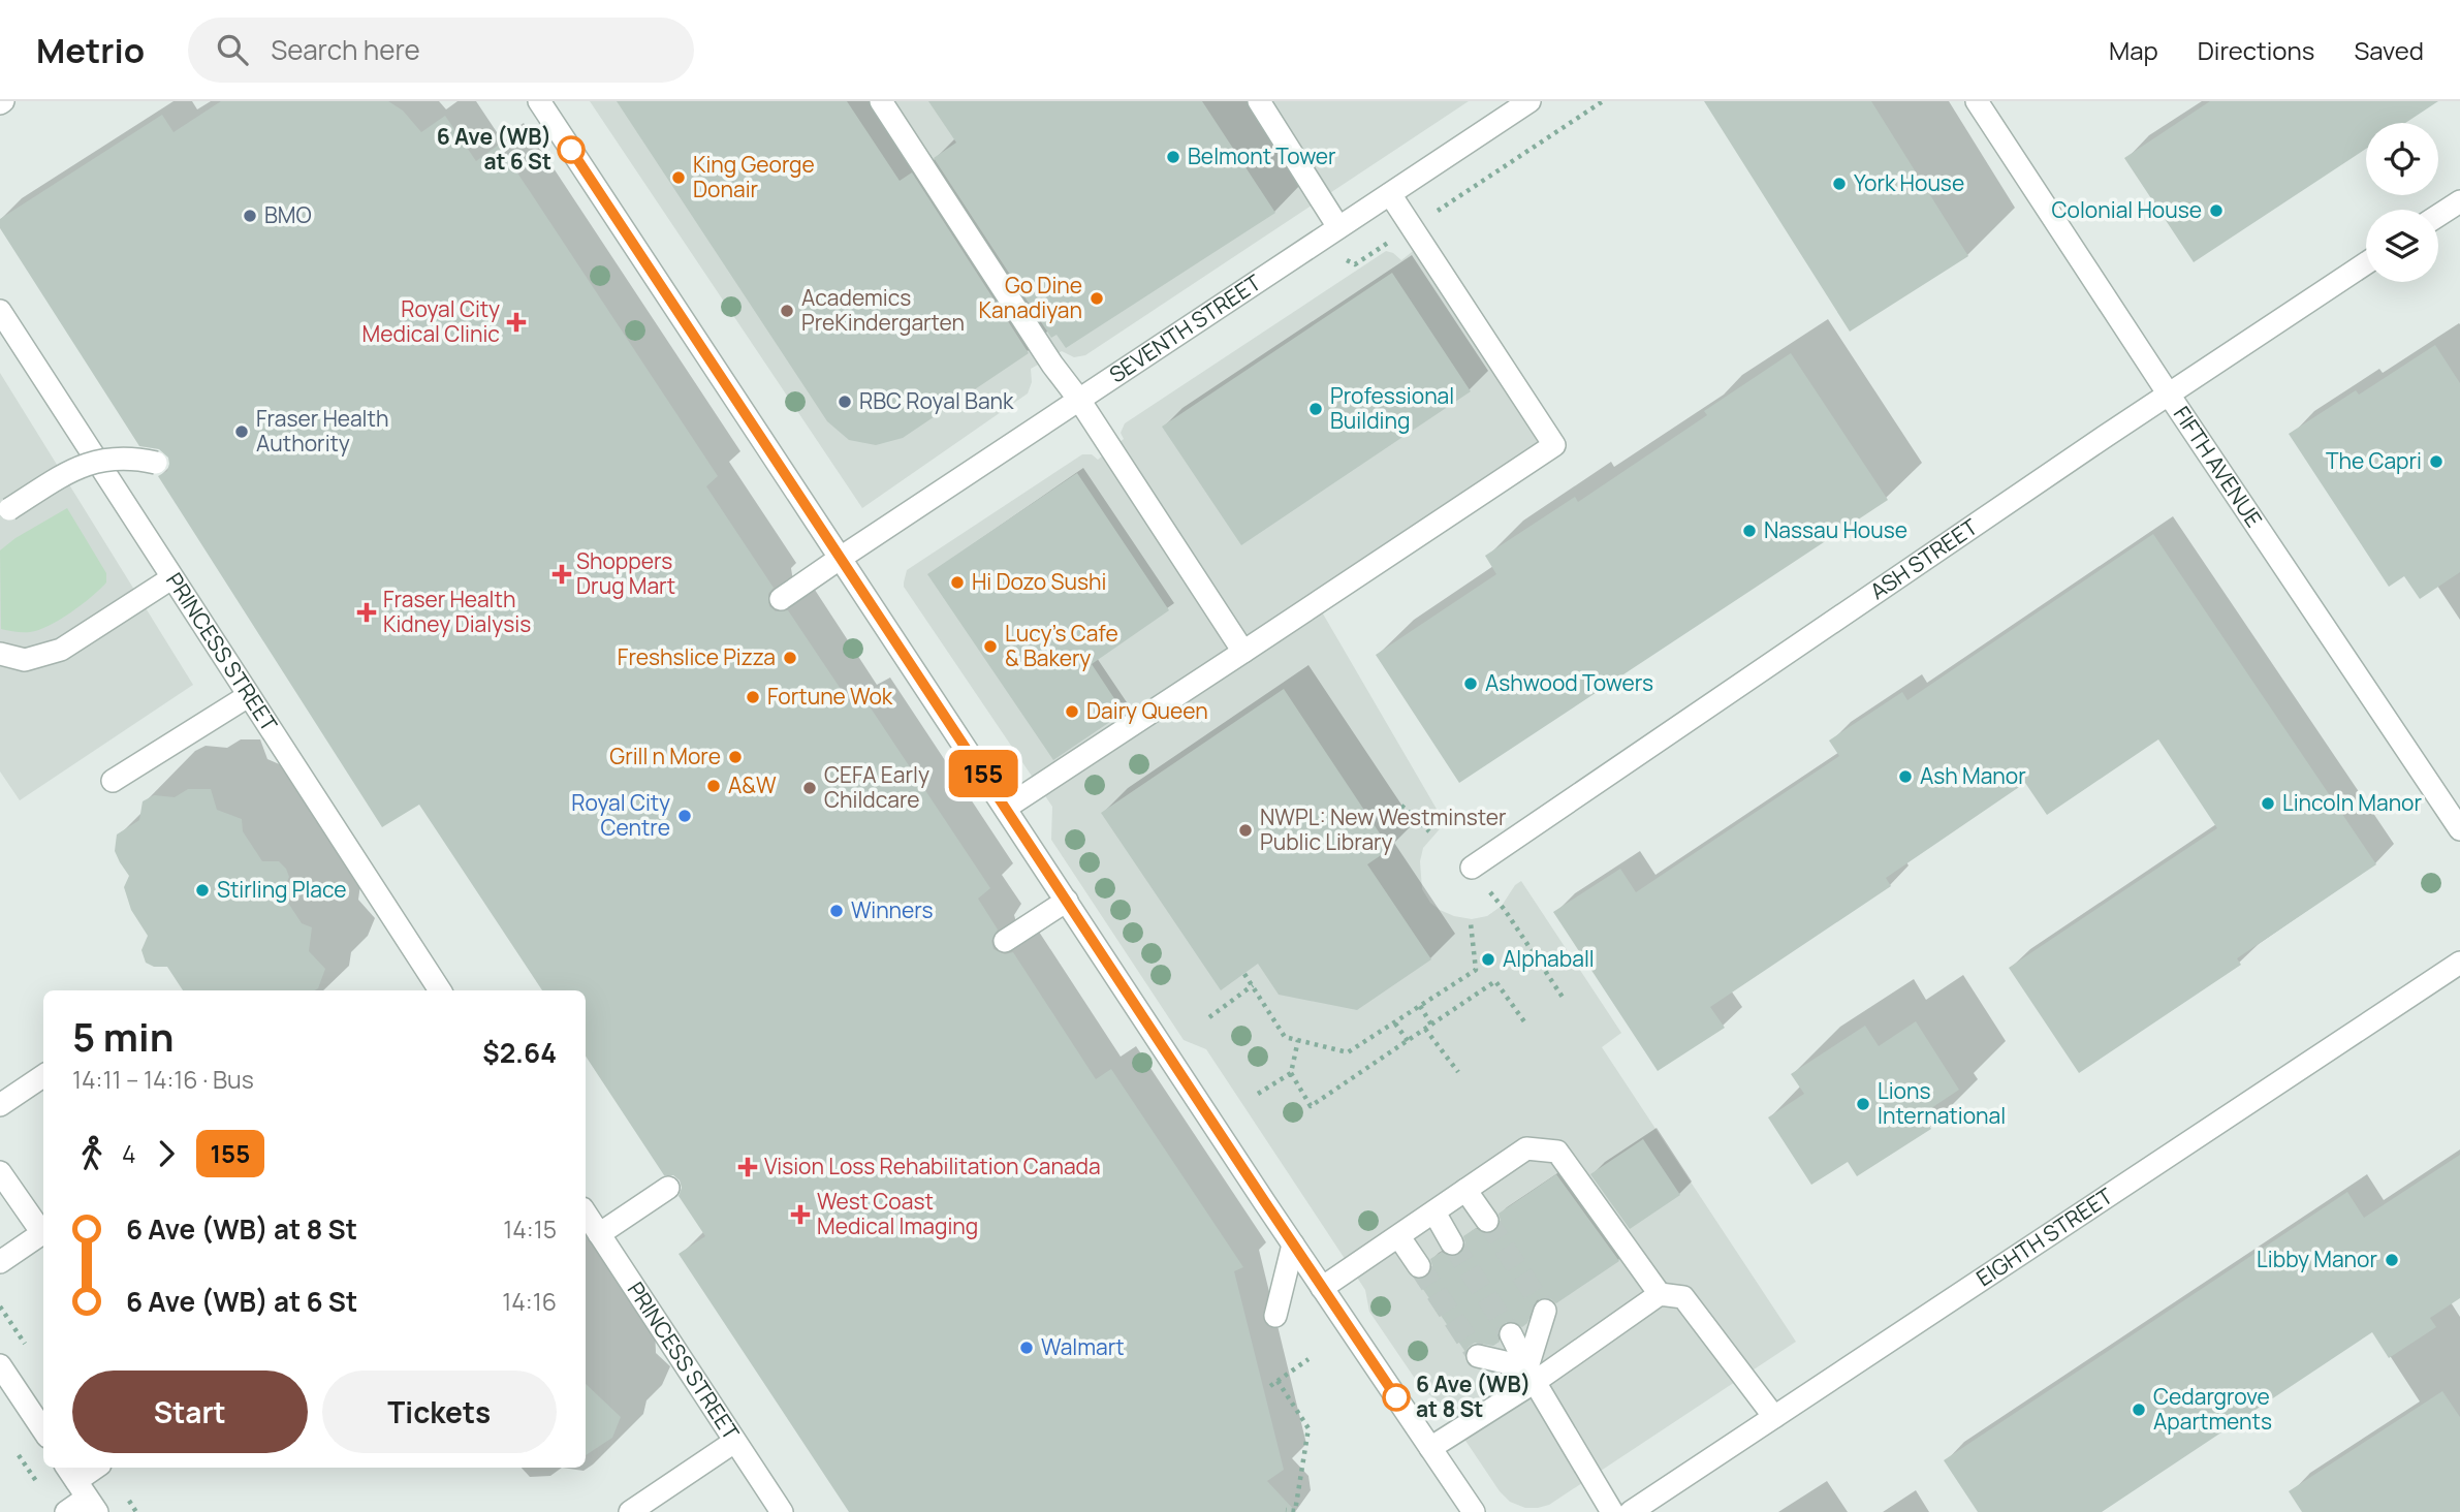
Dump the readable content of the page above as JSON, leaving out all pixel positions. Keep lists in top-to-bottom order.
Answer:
{
  "streets": {
    "street": [
      "SEVENTH STREET",
      "FIFTH AVENUE",
      "ASH STREET",
      "PRINCESS STREET",
      "EIGHTH STREET"
    ]
  },
  "crossings": [
    ["FIFTH AVENUE", "ASH STREET"]
  ],
  "places": {
    "other": [
      "6 Ave (WB) at 6 St",
      "Belmont Tower",
      "King George Donair",
      "York House",
      "Colonial House",
      "BMO",
      "Go Dine Kanadiyan",
      "Academics PreKindergarten",
      "RBC Royal Bank",
      "Professional Building",
      "Fraser Health Authority",
      "The Capri",
      "Nassau House",
      "Hi Dozo Sushi",
      "Lucy's Cafe & Bakery",
      "Freshslice Pizza",
      "Ashwood Towers",
      "Fortune Wok",
      "Dairy Queen",
      "Grill n More",
      "Ash Manor",
      "A&W",
      "CEFA Early Childcare",
      "Lincoln Manor",
      "Royal City Centre",
      "NWPL: New Westminster Public Library",
      "Stirling Place",
      "Winners",
      "Alphaball",
      "Lions International",
      "Libby Manor",
      "Walmart",
      "6 Ave (WB) at 8 St",
      "Cedargrove Apartments"
    ],
    "health": [
      "Royal City Medical Clinic",
      "Shoppers Drug Mart",
      "Fraser Health Kidney Dialysis",
      "Vision Loss Rehabilitation Canada",
      "West Coast Medical Imaging"
    ]
  },
  "lines": ["bus line 155"],
  "page": {
    "header": "Metrio",
    "search": "Search here",
    "nav": ["Map", "Directions", "Saved"],
    "on_map": "155",
    "heading": ["5 min", "14:11 – 14:16 · Bus", "$2.64"],
    "legs": ["4", "155"],
    "list": [
      {
        "name": "6 Ave (WB) at 8 St",
        "value": "14:15"
      },
      {
        "name": "6 Ave (WB) at 6 St",
        "value": "14:16"
      }
    ],
    "buttons": ["Start", "Tickets"]
  }
}
